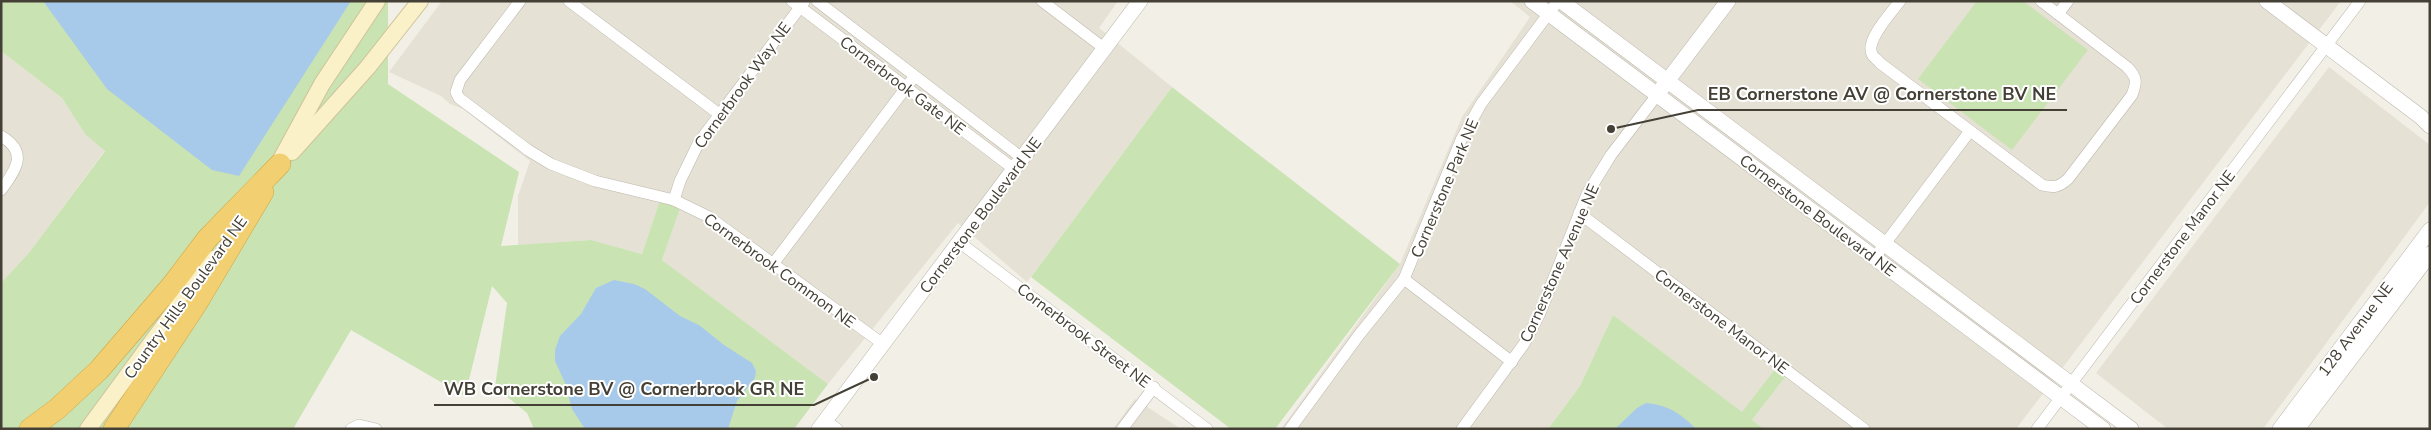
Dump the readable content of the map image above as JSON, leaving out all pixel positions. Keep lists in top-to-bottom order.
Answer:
{
  "streets": {
    "main road": ["Country Hills Boulevard NE"],
    "street": [
      "Cornerbrook Way NE",
      "Cornerbrook Gate NE",
      "Cornerstone Park NE",
      "Cornerstone Boulevard NE",
      "Cornerstone Manor NE",
      "Cornerstone Avenue NE",
      "Cornerbrook Common NE",
      "128 Avenue NE",
      "Cornerbrook Street NE"
    ]
  },
  "crossings": [
    ["Cornerbrook Way NE", "Cornerbrook Gate NE"],
    ["Cornerbrook Way NE", "Cornerbrook Common NE"],
    ["Cornerbrook Gate NE", "Cornerstone Boulevard NE"],
    ["Cornerstone Park NE", "Cornerstone Boulevard NE"],
    ["Cornerstone Boulevard NE", "Cornerstone Manor NE"],
    ["Cornerstone Boulevard NE", "Cornerstone Avenue NE"],
    ["Cornerstone Boulevard NE", "Cornerbrook Common NE"],
    ["Cornerstone Boulevard NE", "Cornerbrook Street NE"],
    ["Cornerstone Manor NE", "Cornerstone Avenue NE"]
  ],
  "places": ["EB Cornerstone AV @ Cornerstone BV NE", "WB Cornerstone BV @ Cornerbrook GR NE"]
}
